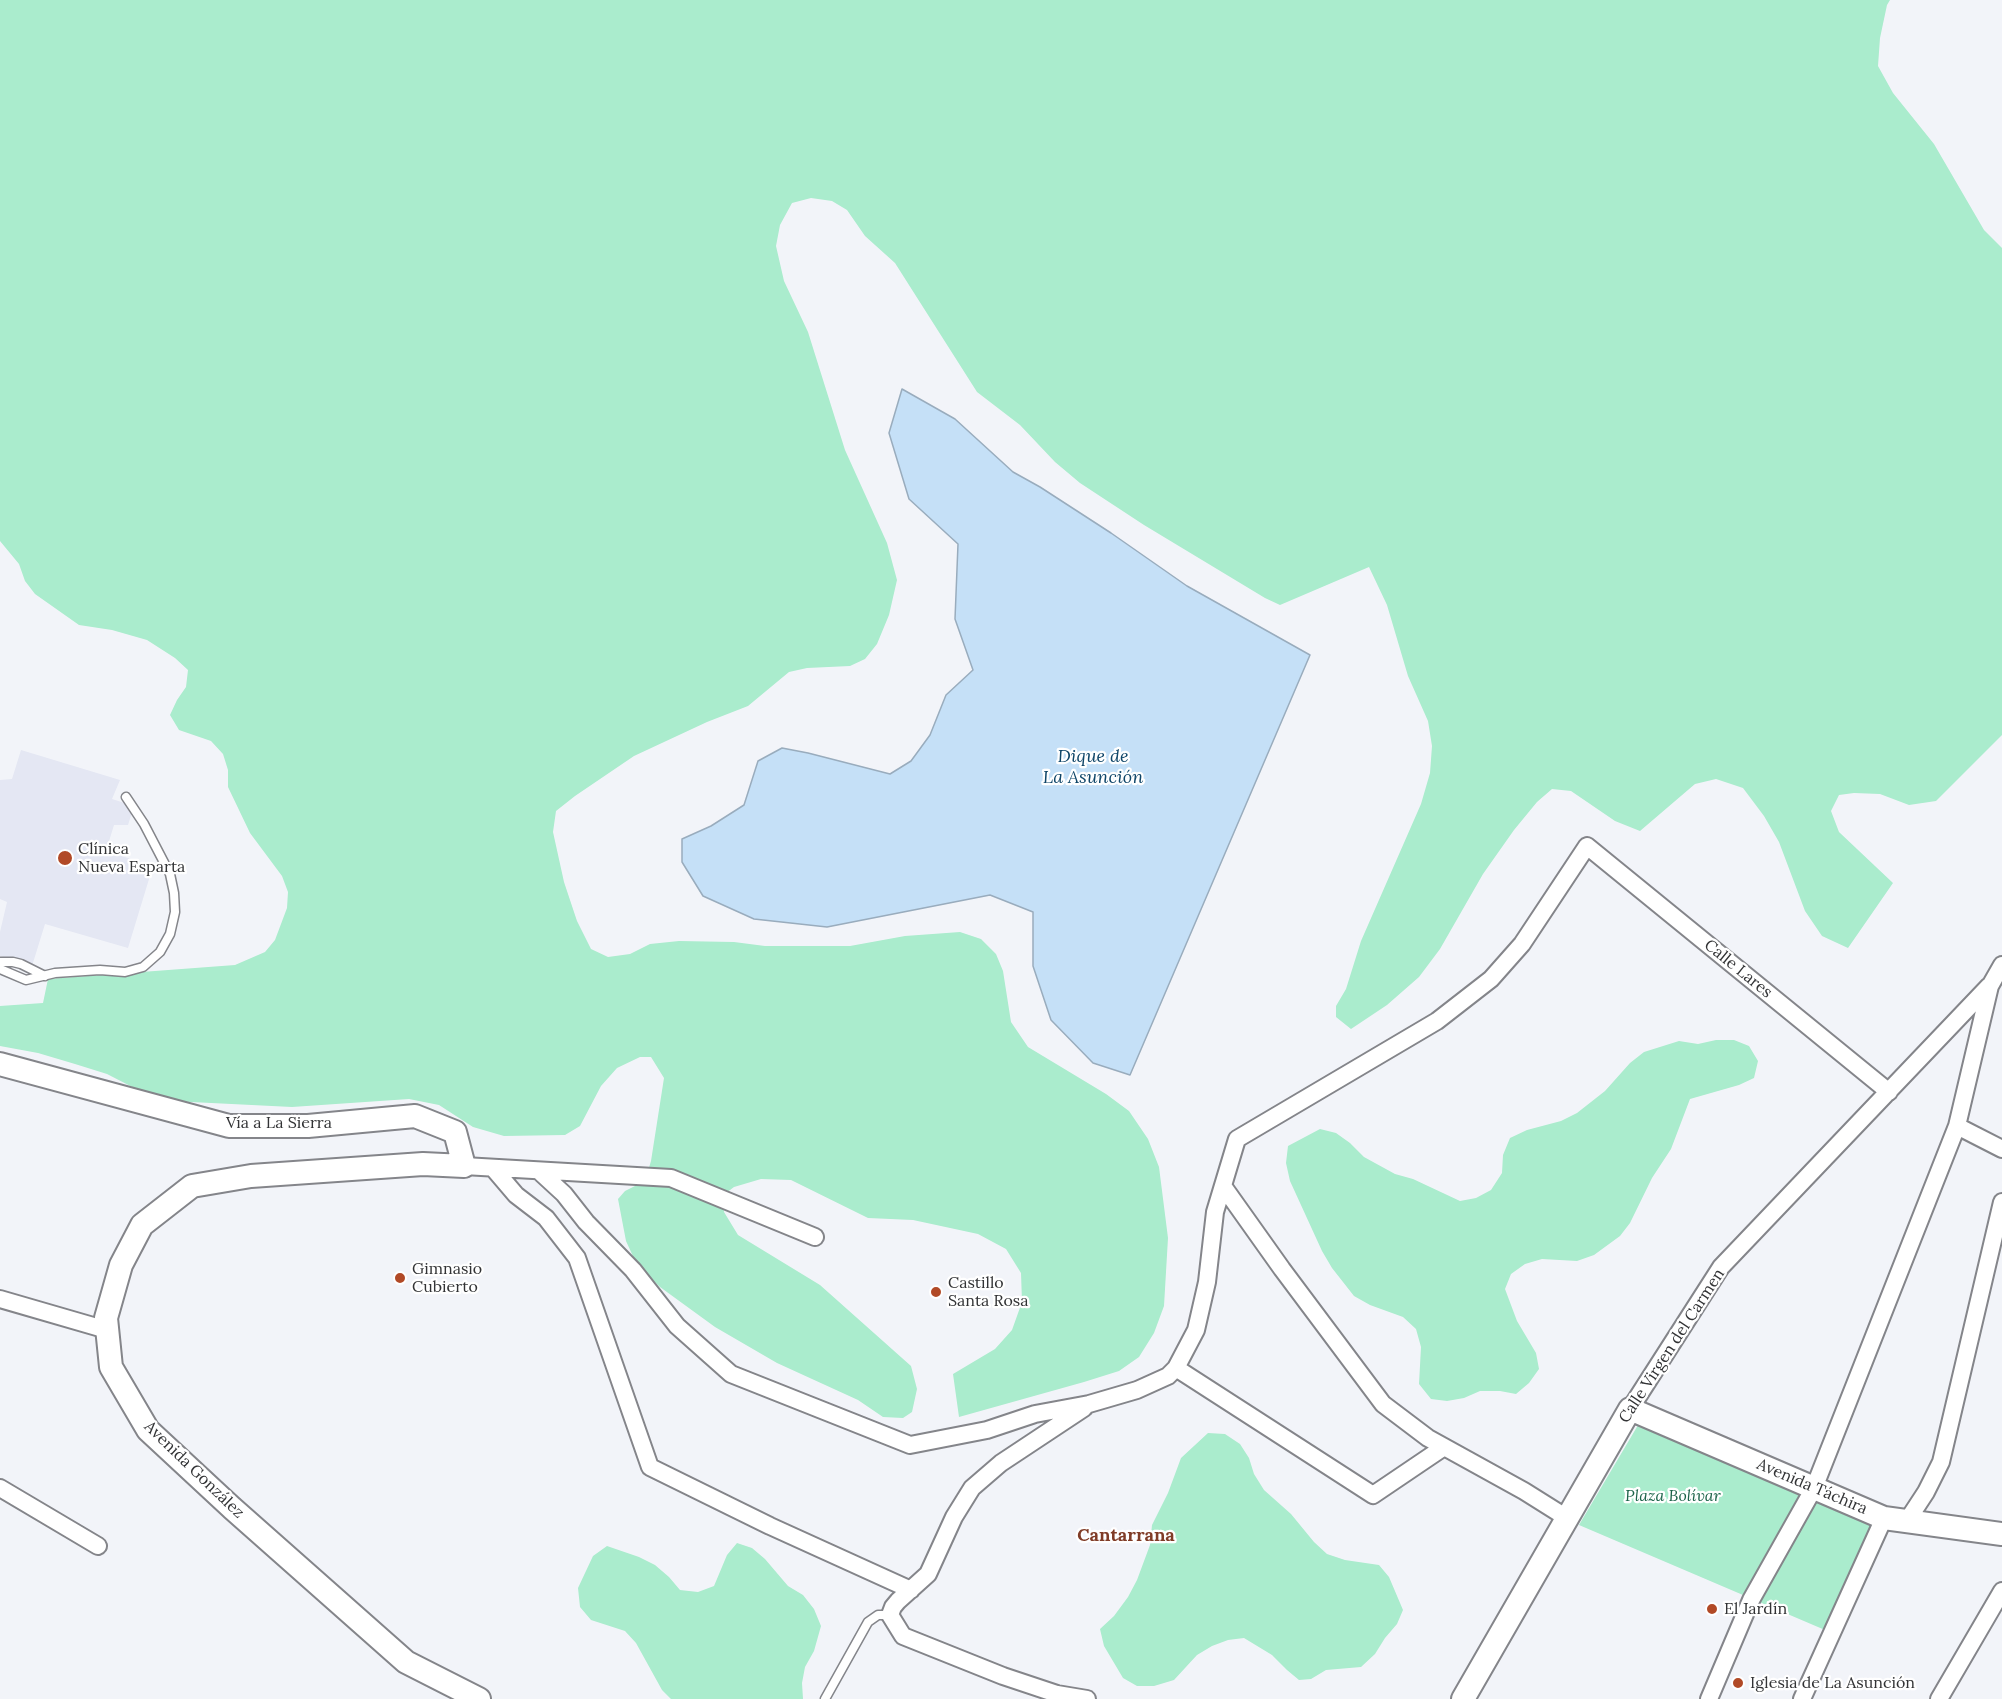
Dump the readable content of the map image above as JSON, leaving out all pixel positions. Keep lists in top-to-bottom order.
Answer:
{
  "streets": {
    "street": [
      "Calle Lares",
      "Vía a La Sierra",
      "Calle Virgen del Carmen",
      "Avenida González",
      "Avenida Táchira"
    ]
  },
  "crossings": [
    ["Calle Lares", "Calle Virgen del Carmen"],
    ["Vía a La Sierra", "Avenida González"],
    ["Calle Virgen del Carmen", "Avenida Táchira"]
  ],
  "districts": ["Cantarrana"],
  "water": ["Dique de La Asunción"],
  "parks": ["Plaza Bolívar"],
  "places": [
    "Clínica Nueva Esparta",
    "Gimnasio Cubierto",
    "Castillo Santa Rosa",
    "El Jardín",
    "Iglesia de La Asunción"
  ]
}
